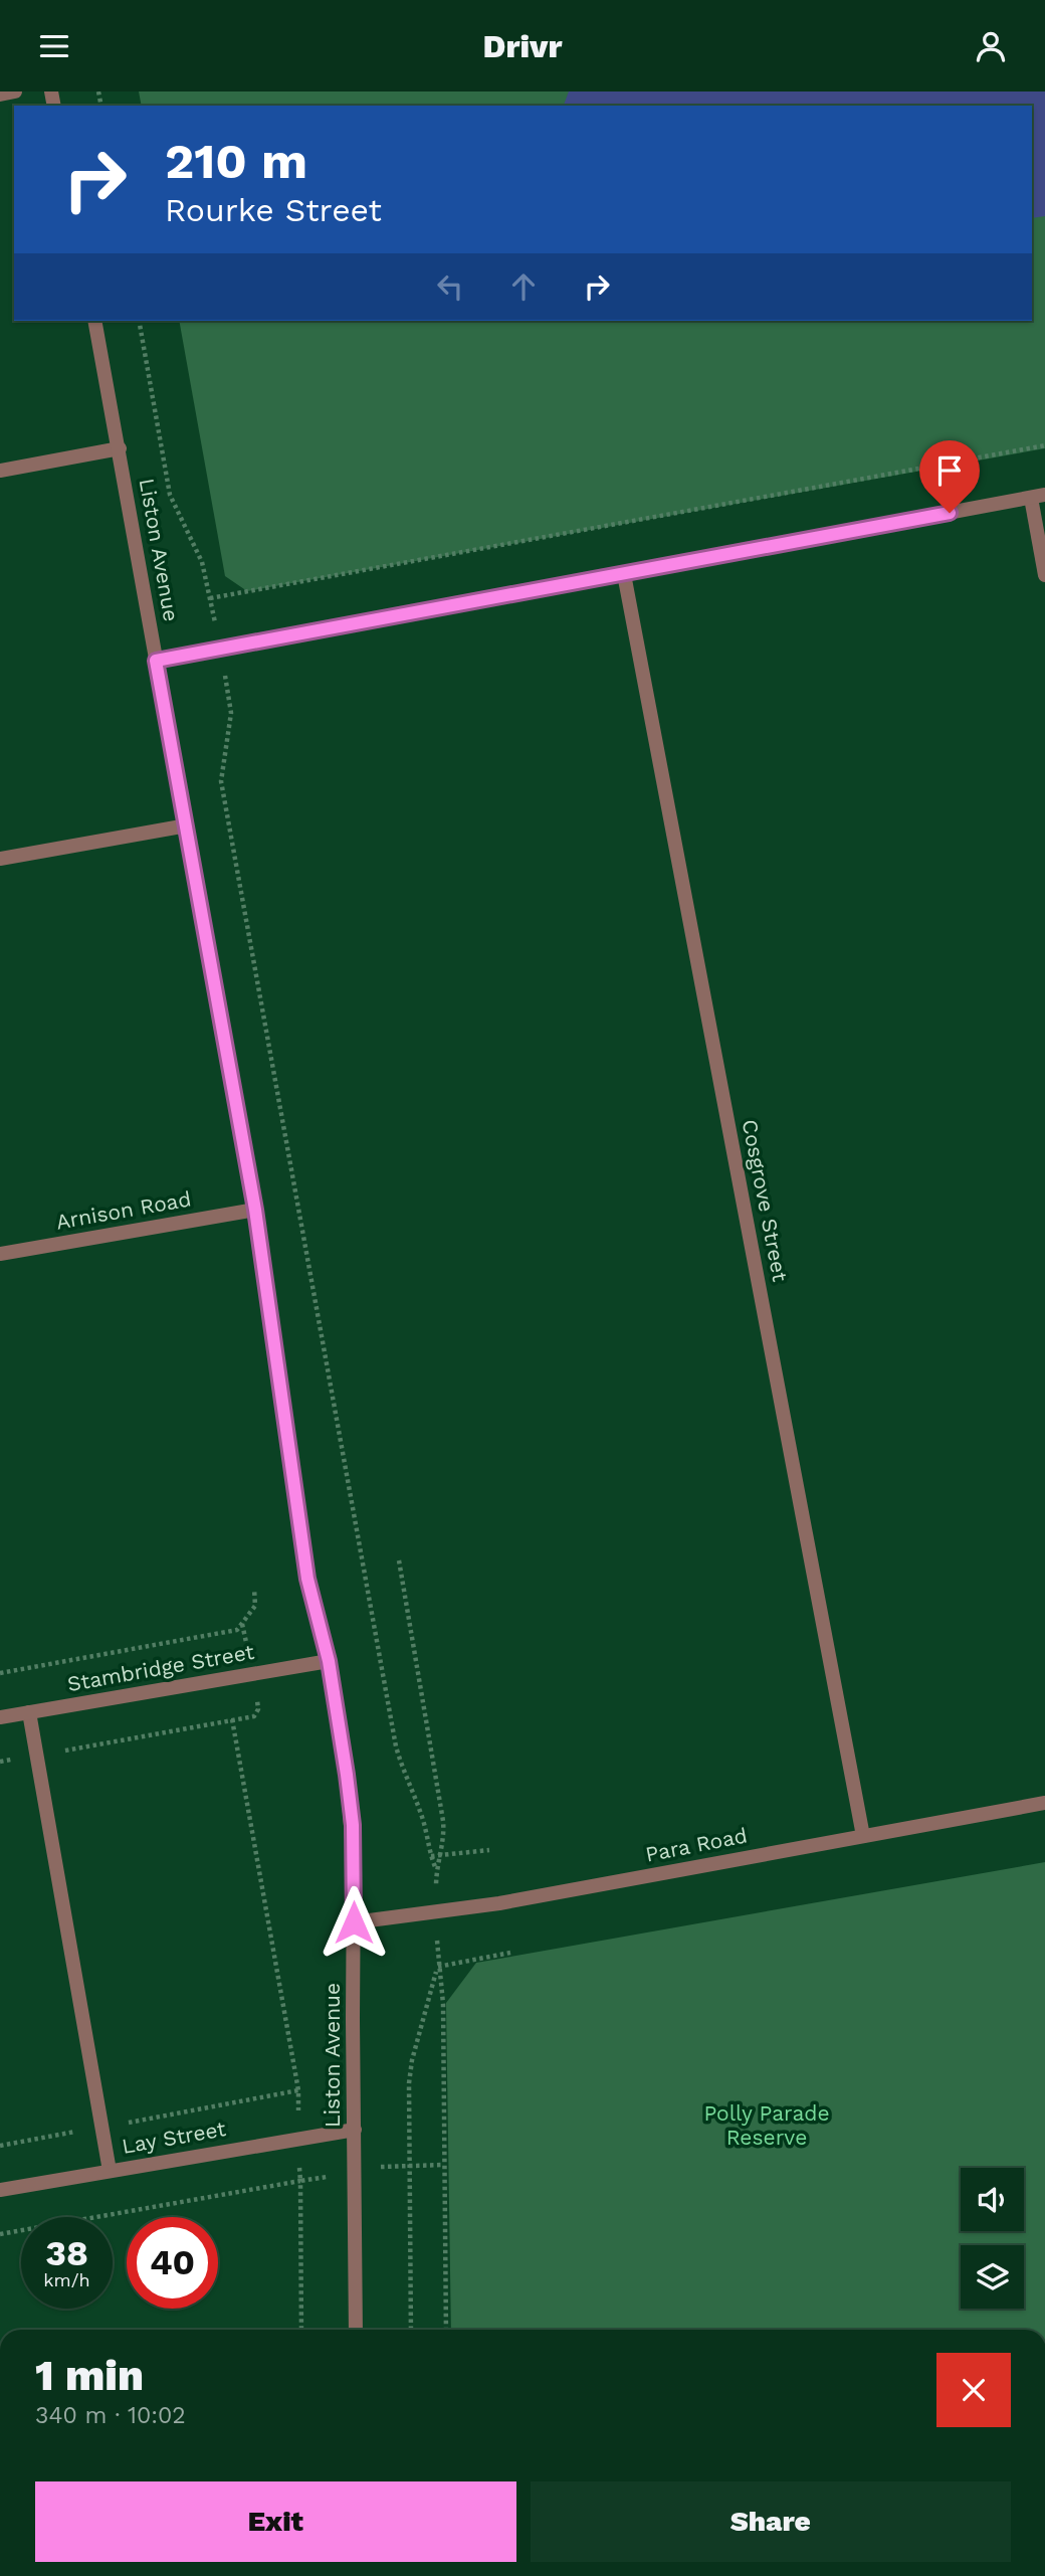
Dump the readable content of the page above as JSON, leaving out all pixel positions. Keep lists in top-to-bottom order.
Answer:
{
  "streets": {
    "street": [
      "Liston Avenue",
      "Cosgrove Street",
      "Arnison Road",
      "Stambridge Street",
      "Para Road",
      "Lay Street"
    ]
  },
  "crossings": [
    ["Liston Avenue", "Arnison Road"],
    ["Liston Avenue", "Stambridge Street"],
    ["Liston Avenue", "Para Road"],
    ["Liston Avenue", "Lay Street"],
    ["Cosgrove Street", "Para Road"]
  ],
  "parks": ["Polly Parade Reserve"],
  "page": {
    "header": "Drivr",
    "turn": ["210 m", "Rourke Street"],
    "speed": "38 km/h",
    "limit": "40",
    "heading": ["1 min", "340 m · 10:02"],
    "buttons": ["Exit", "Share"]
  }
}
